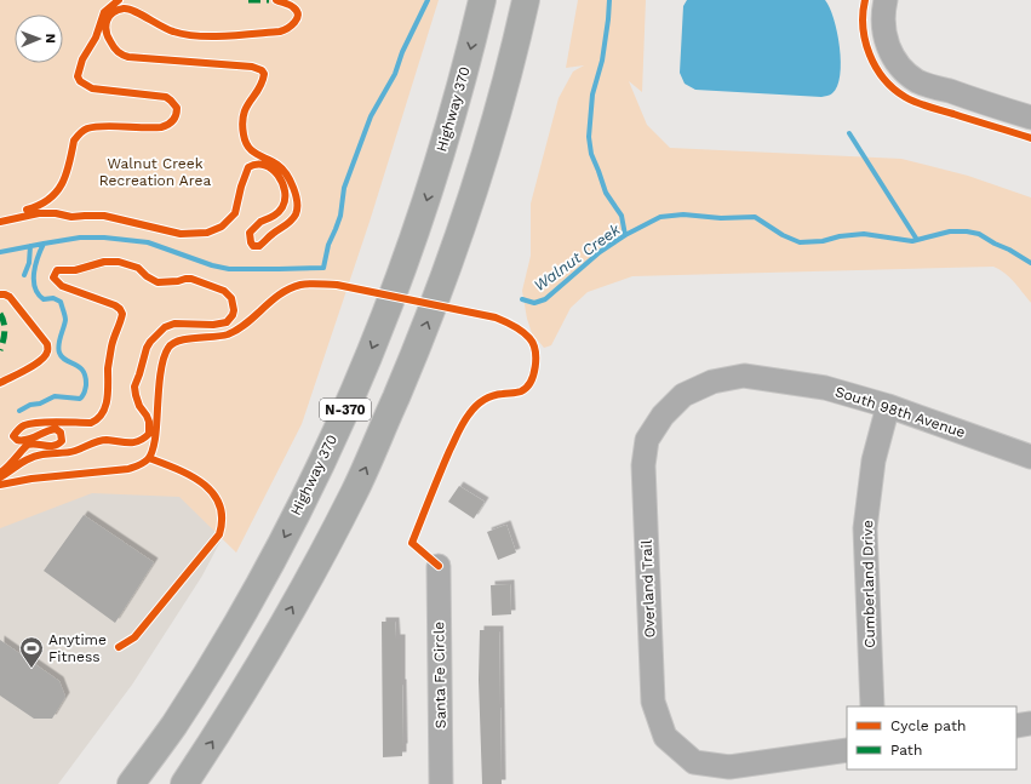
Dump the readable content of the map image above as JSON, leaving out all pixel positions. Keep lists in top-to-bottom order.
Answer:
{
  "streets": {
    "highway": ["Highway 370", "N-370"],
    "street": [
      "South 98th Avenue",
      "Cumberland Drive",
      "Overland Trail",
      "Santa Fe Circle"
    ]
  },
  "crossings": [
    ["South 98th Avenue", "Cumberland Drive"],
    ["South 98th Avenue", "Overland Trail"]
  ],
  "water": ["Walnut Creek"],
  "parks": ["Walnut Creek Recreation Area"],
  "places": {
    "sports": ["Anytime Fitness"]
  },
  "legend": ["Cycle path", "Path"],
  "north": "right"
}
